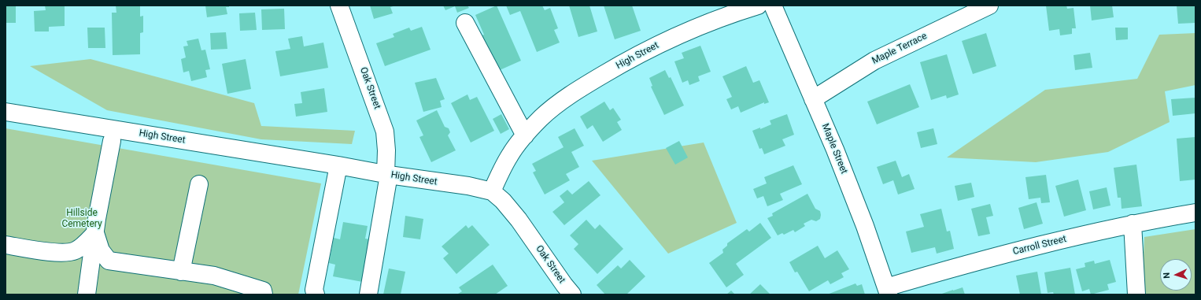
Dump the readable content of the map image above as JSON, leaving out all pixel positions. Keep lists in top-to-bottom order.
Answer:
{
  "streets": {
    "street": [
      "Maple Terrace",
      "High Street",
      "Oak Street",
      "Maple Street",
      "Carroll Street"
    ]
  },
  "crossings": [
    ["Maple Terrace", "Maple Street"],
    ["High Street", "Oak Street"],
    ["Maple Street", "Carroll Street"]
  ],
  "parks": ["Hillside Cemetery"],
  "north": "left"
}
